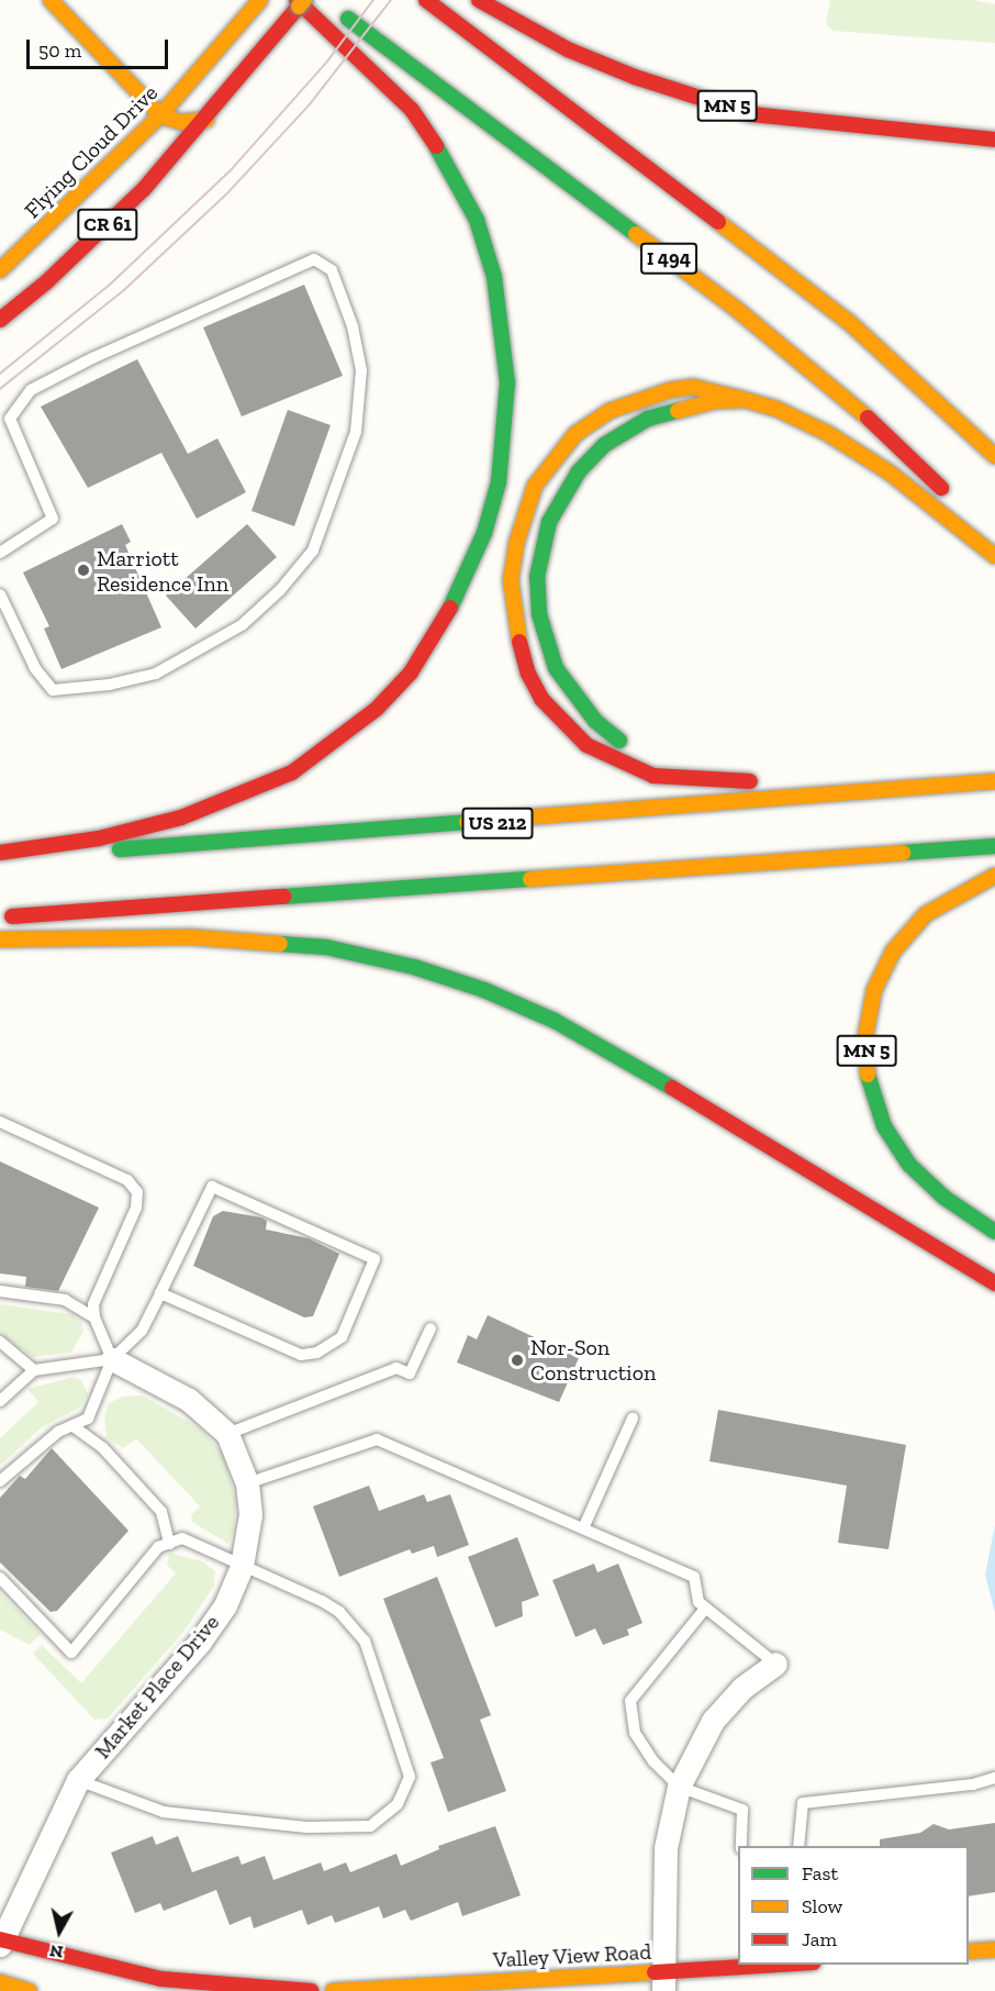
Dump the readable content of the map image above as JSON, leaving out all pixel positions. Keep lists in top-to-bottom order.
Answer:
{
  "streets": {
    "main road": [
      "MN 5",
      "Flying Cloud Drive",
      "CR 61",
      "I 494",
      "US 212",
      "Valley View Road"
    ],
    "street": ["Market Place Drive"]
  },
  "places": ["Marriott Residence Inn", "Nor-Son Construction"],
  "legend": ["Fast", "Slow", "Jam"],
  "scale_bar": "50 m",
  "north": "bottom"
}
